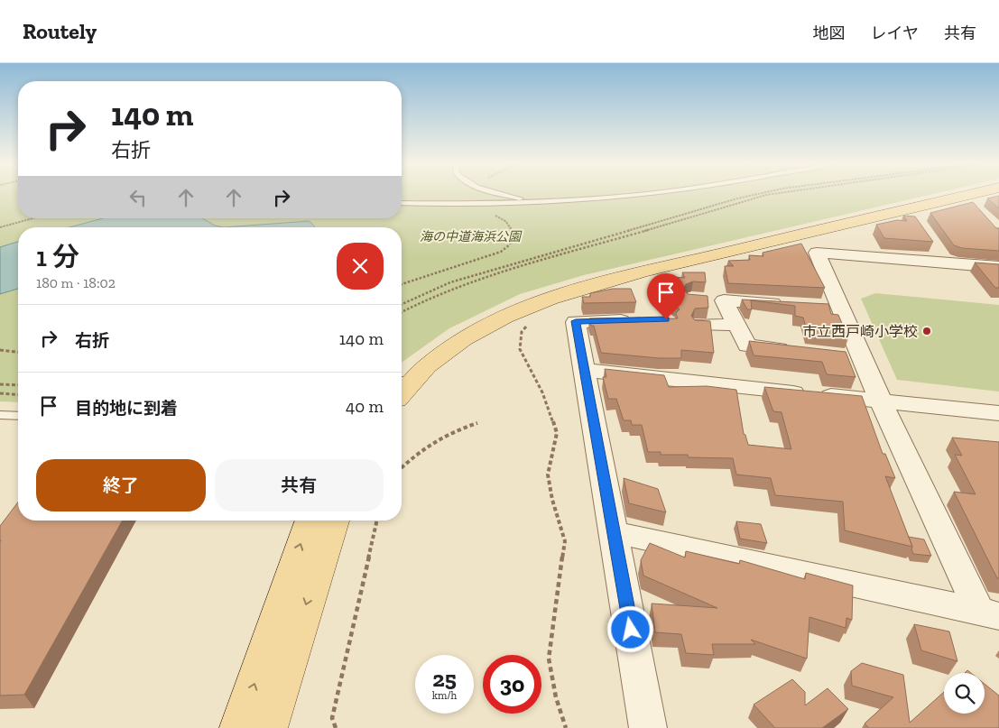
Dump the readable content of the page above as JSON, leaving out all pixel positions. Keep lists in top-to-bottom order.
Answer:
{
  "parks": ["海の中道海浜公園"],
  "places": ["市立西戸崎小学校"],
  "page": {
    "header": "Routely",
    "nav": ["地図", "レイヤ", "共有"],
    "turn": ["140 m", "右折"],
    "heading": ["1 分", "180 m · 18:02"],
    "list": [
      {
        "name": "右折",
        "value": "140 m"
      },
      {
        "name": "目的地に到着",
        "value": "40 m"
      }
    ],
    "buttons": ["終了", "共有"],
    "speed": "25 km/h",
    "limit": "30"
  }
}
